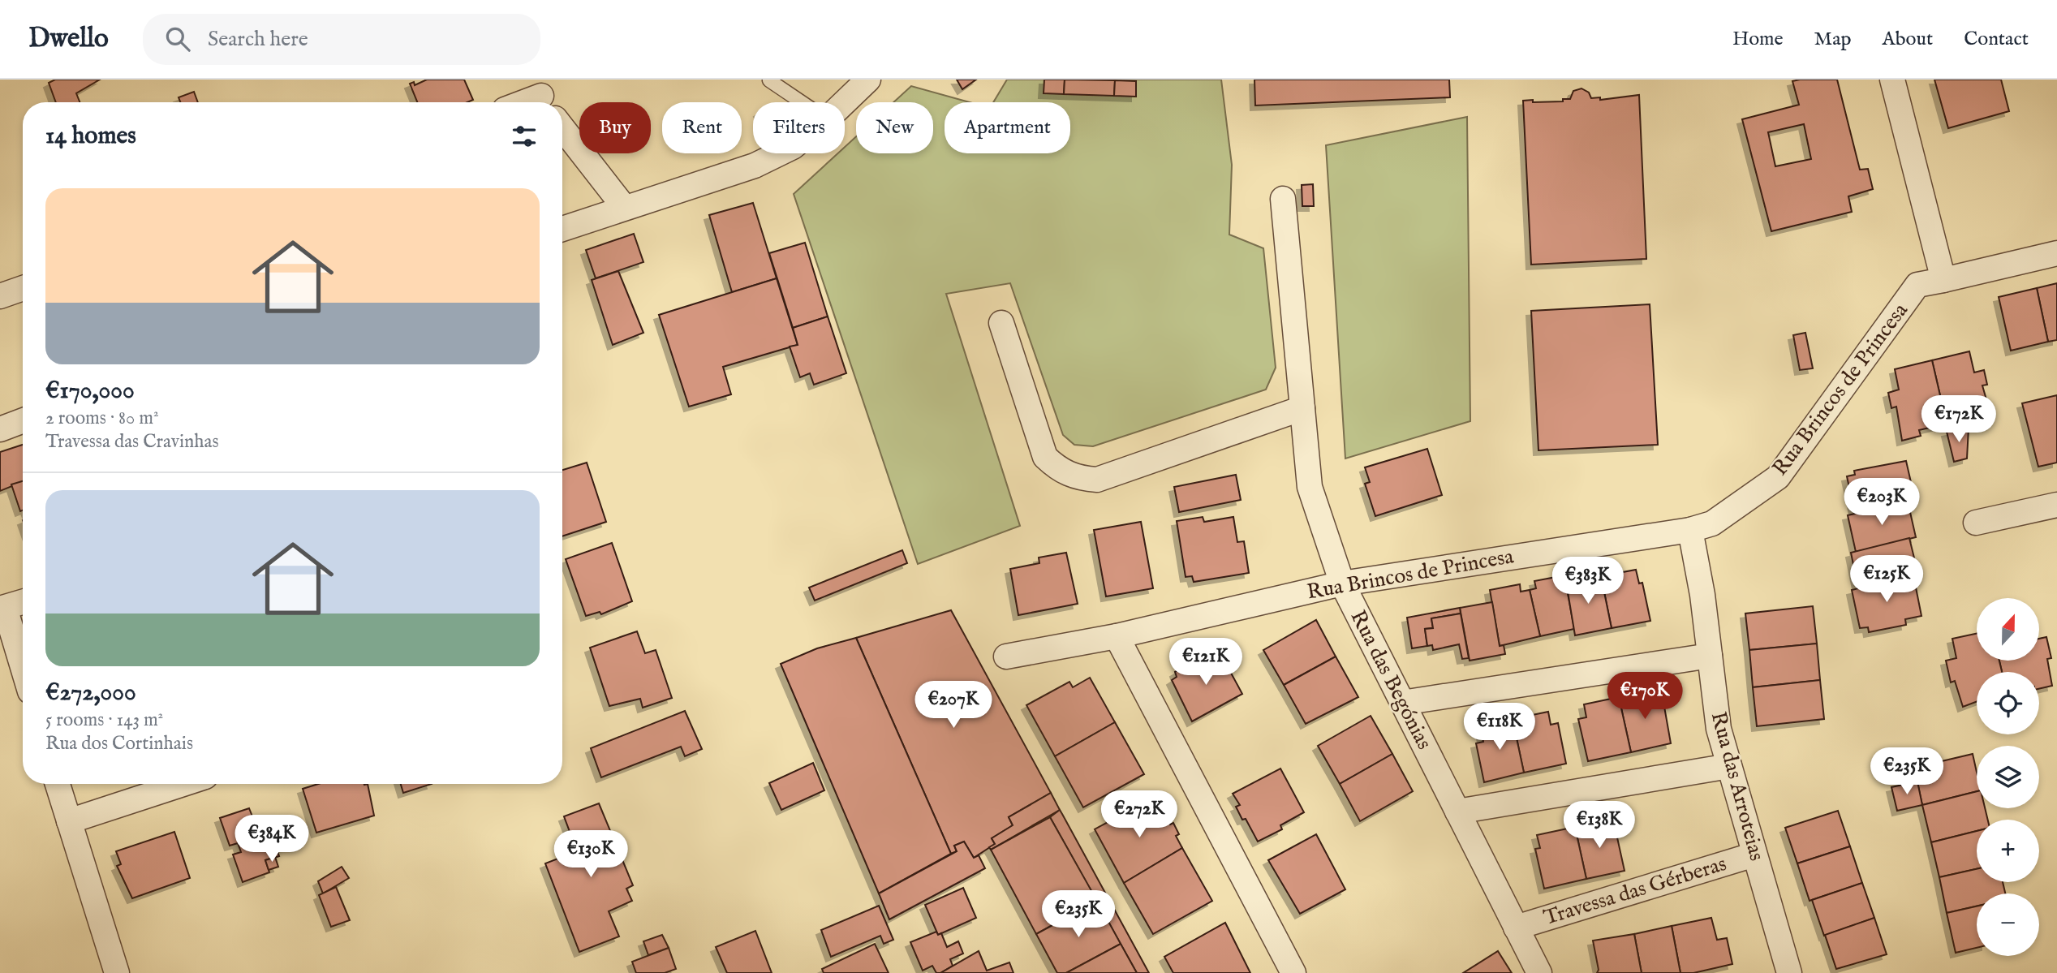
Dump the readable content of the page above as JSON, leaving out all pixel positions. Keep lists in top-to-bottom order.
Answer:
{
  "streets": {
    "street": [
      "Rua Brincos de Princesa",
      "Rua das Begónias",
      "Rua das Arroteias",
      "Travessa das Gérberas"
    ]
  },
  "crossings": [
    ["Rua Brincos de Princesa", "Rua das Begónias"],
    ["Rua Brincos de Princesa", "Rua das Arroteias"],
    ["Rua das Begónias", "Travessa das Gérberas"],
    ["Rua das Arroteias", "Travessa das Gérberas"]
  ],
  "north": "top",
  "page": {
    "header": "Dwello",
    "search": "Search here",
    "nav": [
      "Home",
      "Map",
      "About",
      "Contact"
    ],
    "chip": [
      "Buy",
      "Rent",
      "Filters",
      "New",
      "Apartment"
    ],
    "heading": "14 homes",
    "list": [
      {
        "name": "€170,000",
        "note": "2 rooms · 80 m² · Travessa das Cravinhas"
      },
      {
        "name": "€272,000",
        "note": "5 rooms · 143 m² · Rua dos Cortinhais"
      }
    ],
    "price": [
      "€172K",
      "€203K",
      "€125K",
      "€383K",
      "€121K",
      "€170K",
      "€207K",
      "€118K",
      "€235K",
      "€272K",
      "€138K",
      "€384K",
      "€130K",
      "€235K"
    ],
    "map_buttons": ["+", "−"]
  }
}
